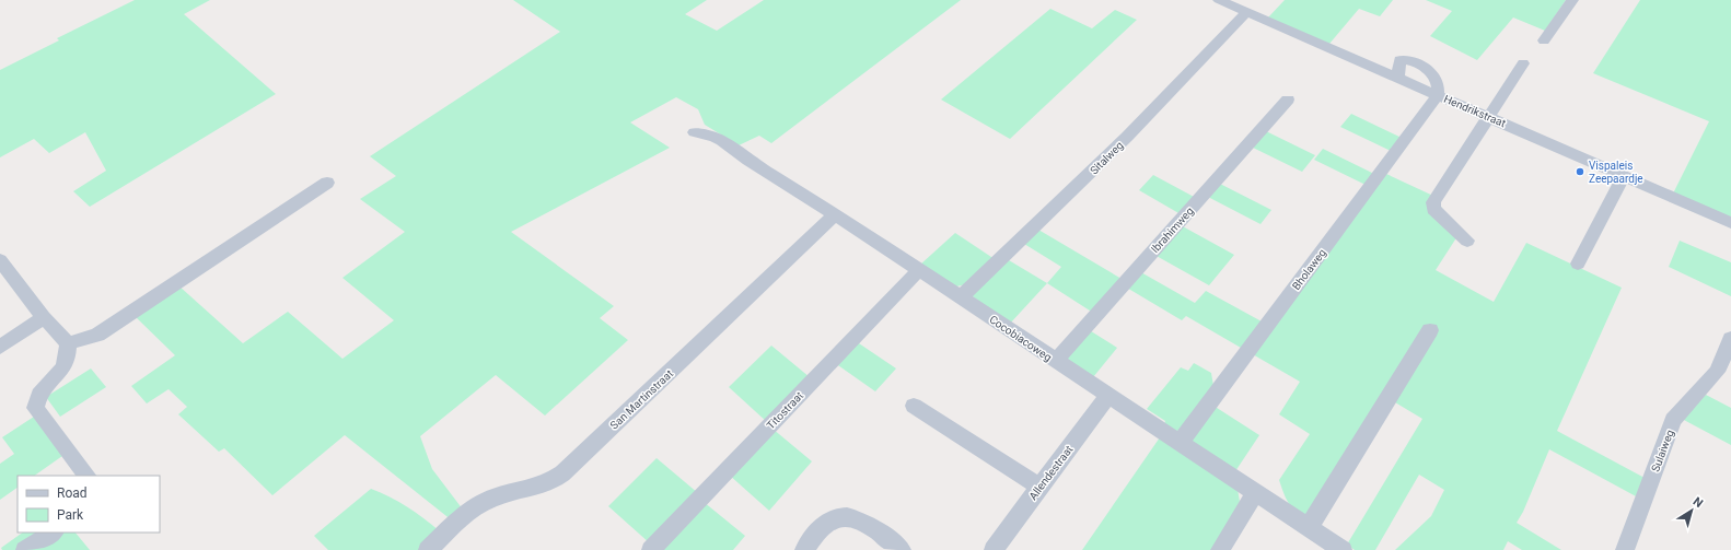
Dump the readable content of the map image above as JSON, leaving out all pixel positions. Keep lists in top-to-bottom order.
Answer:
{
  "streets": {
    "street": [
      "Hendrikstraat",
      "Sitalweg",
      "Ibrahimweg",
      "Bholaweg",
      "Cocobiacoweg",
      "San Martinstraat",
      "Titostraat",
      "Sulaiweg",
      "Allendestraat"
    ]
  },
  "crossings": [
    ["Hendrikstraat", "Sitalweg"],
    ["Hendrikstraat", "Bholaweg"],
    ["Sitalweg", "Cocobiacoweg"],
    ["Ibrahimweg", "Cocobiacoweg"],
    ["Bholaweg", "Cocobiacoweg"],
    ["Cocobiacoweg", "San Martinstraat"],
    ["Cocobiacoweg", "Titostraat"],
    ["Cocobiacoweg", "Allendestraat"]
  ],
  "places": ["Vispaleis Zeepaardje"],
  "legend": ["Road", "Park"],
  "north": "top right"
}
